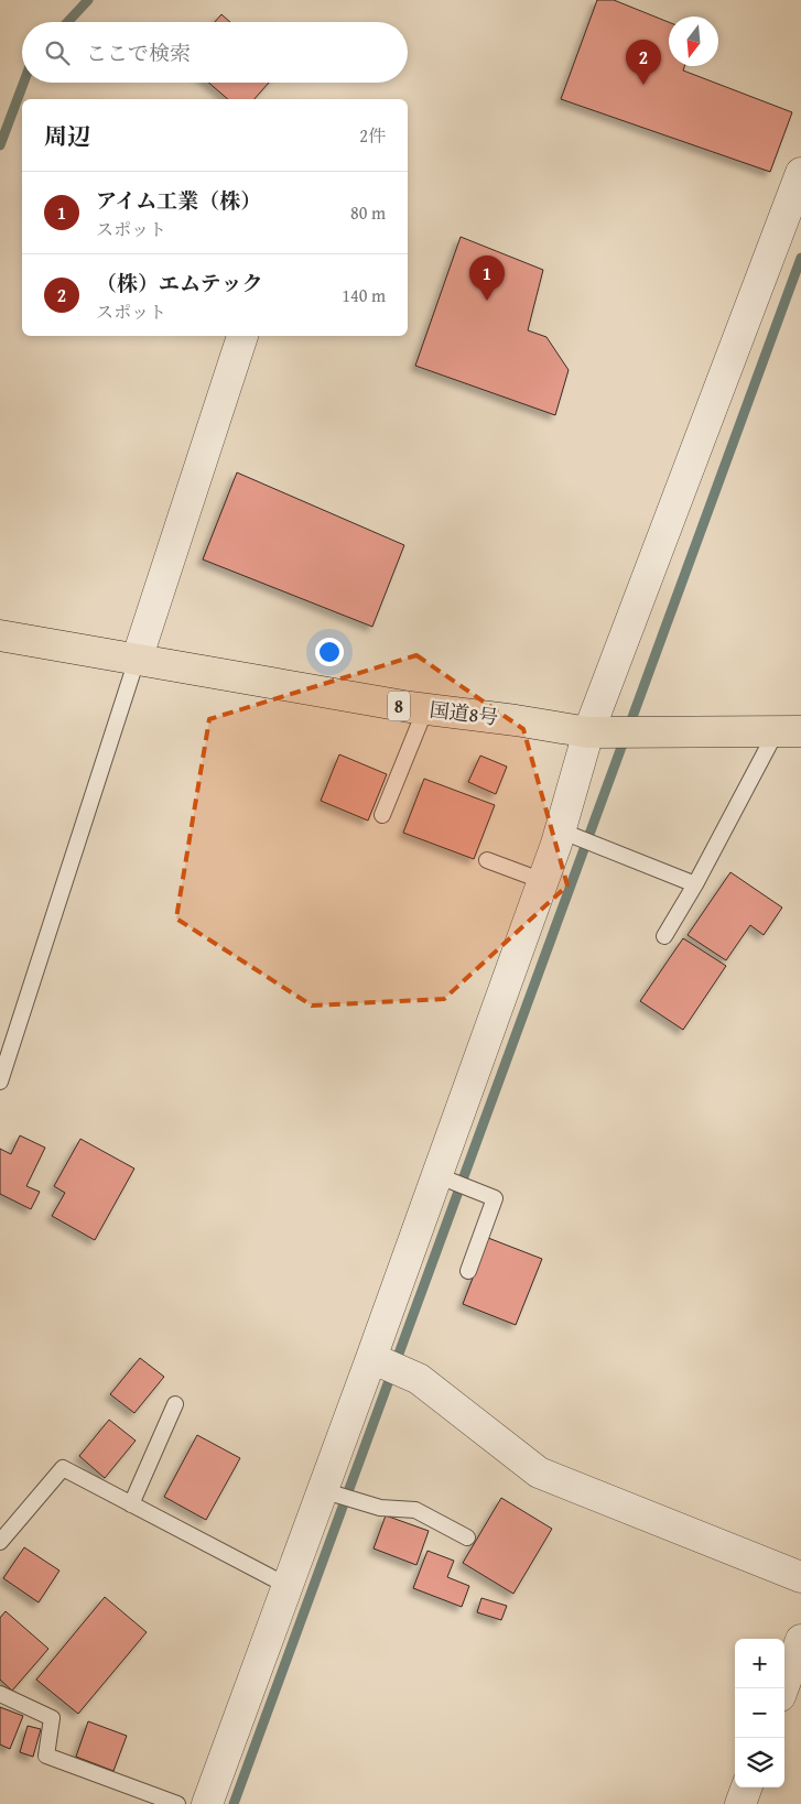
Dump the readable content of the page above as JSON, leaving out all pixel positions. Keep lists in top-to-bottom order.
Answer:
{
  "streets": {
    "highway": ["8", "国道8号"]
  },
  "north": "bottom",
  "page": {
    "search": "ここで検索",
    "pins": ["2", "1"],
    "heading": ["周辺", "2件"],
    "list": [
      {
        "mark": "1",
        "name": "アイム工業（株）",
        "note": "スポット",
        "value": "80 m"
      },
      {
        "mark": "2",
        "name": "（株）エムテック",
        "note": "スポット",
        "value": "140 m"
      }
    ],
    "map_buttons": ["+", "−"]
  }
}
